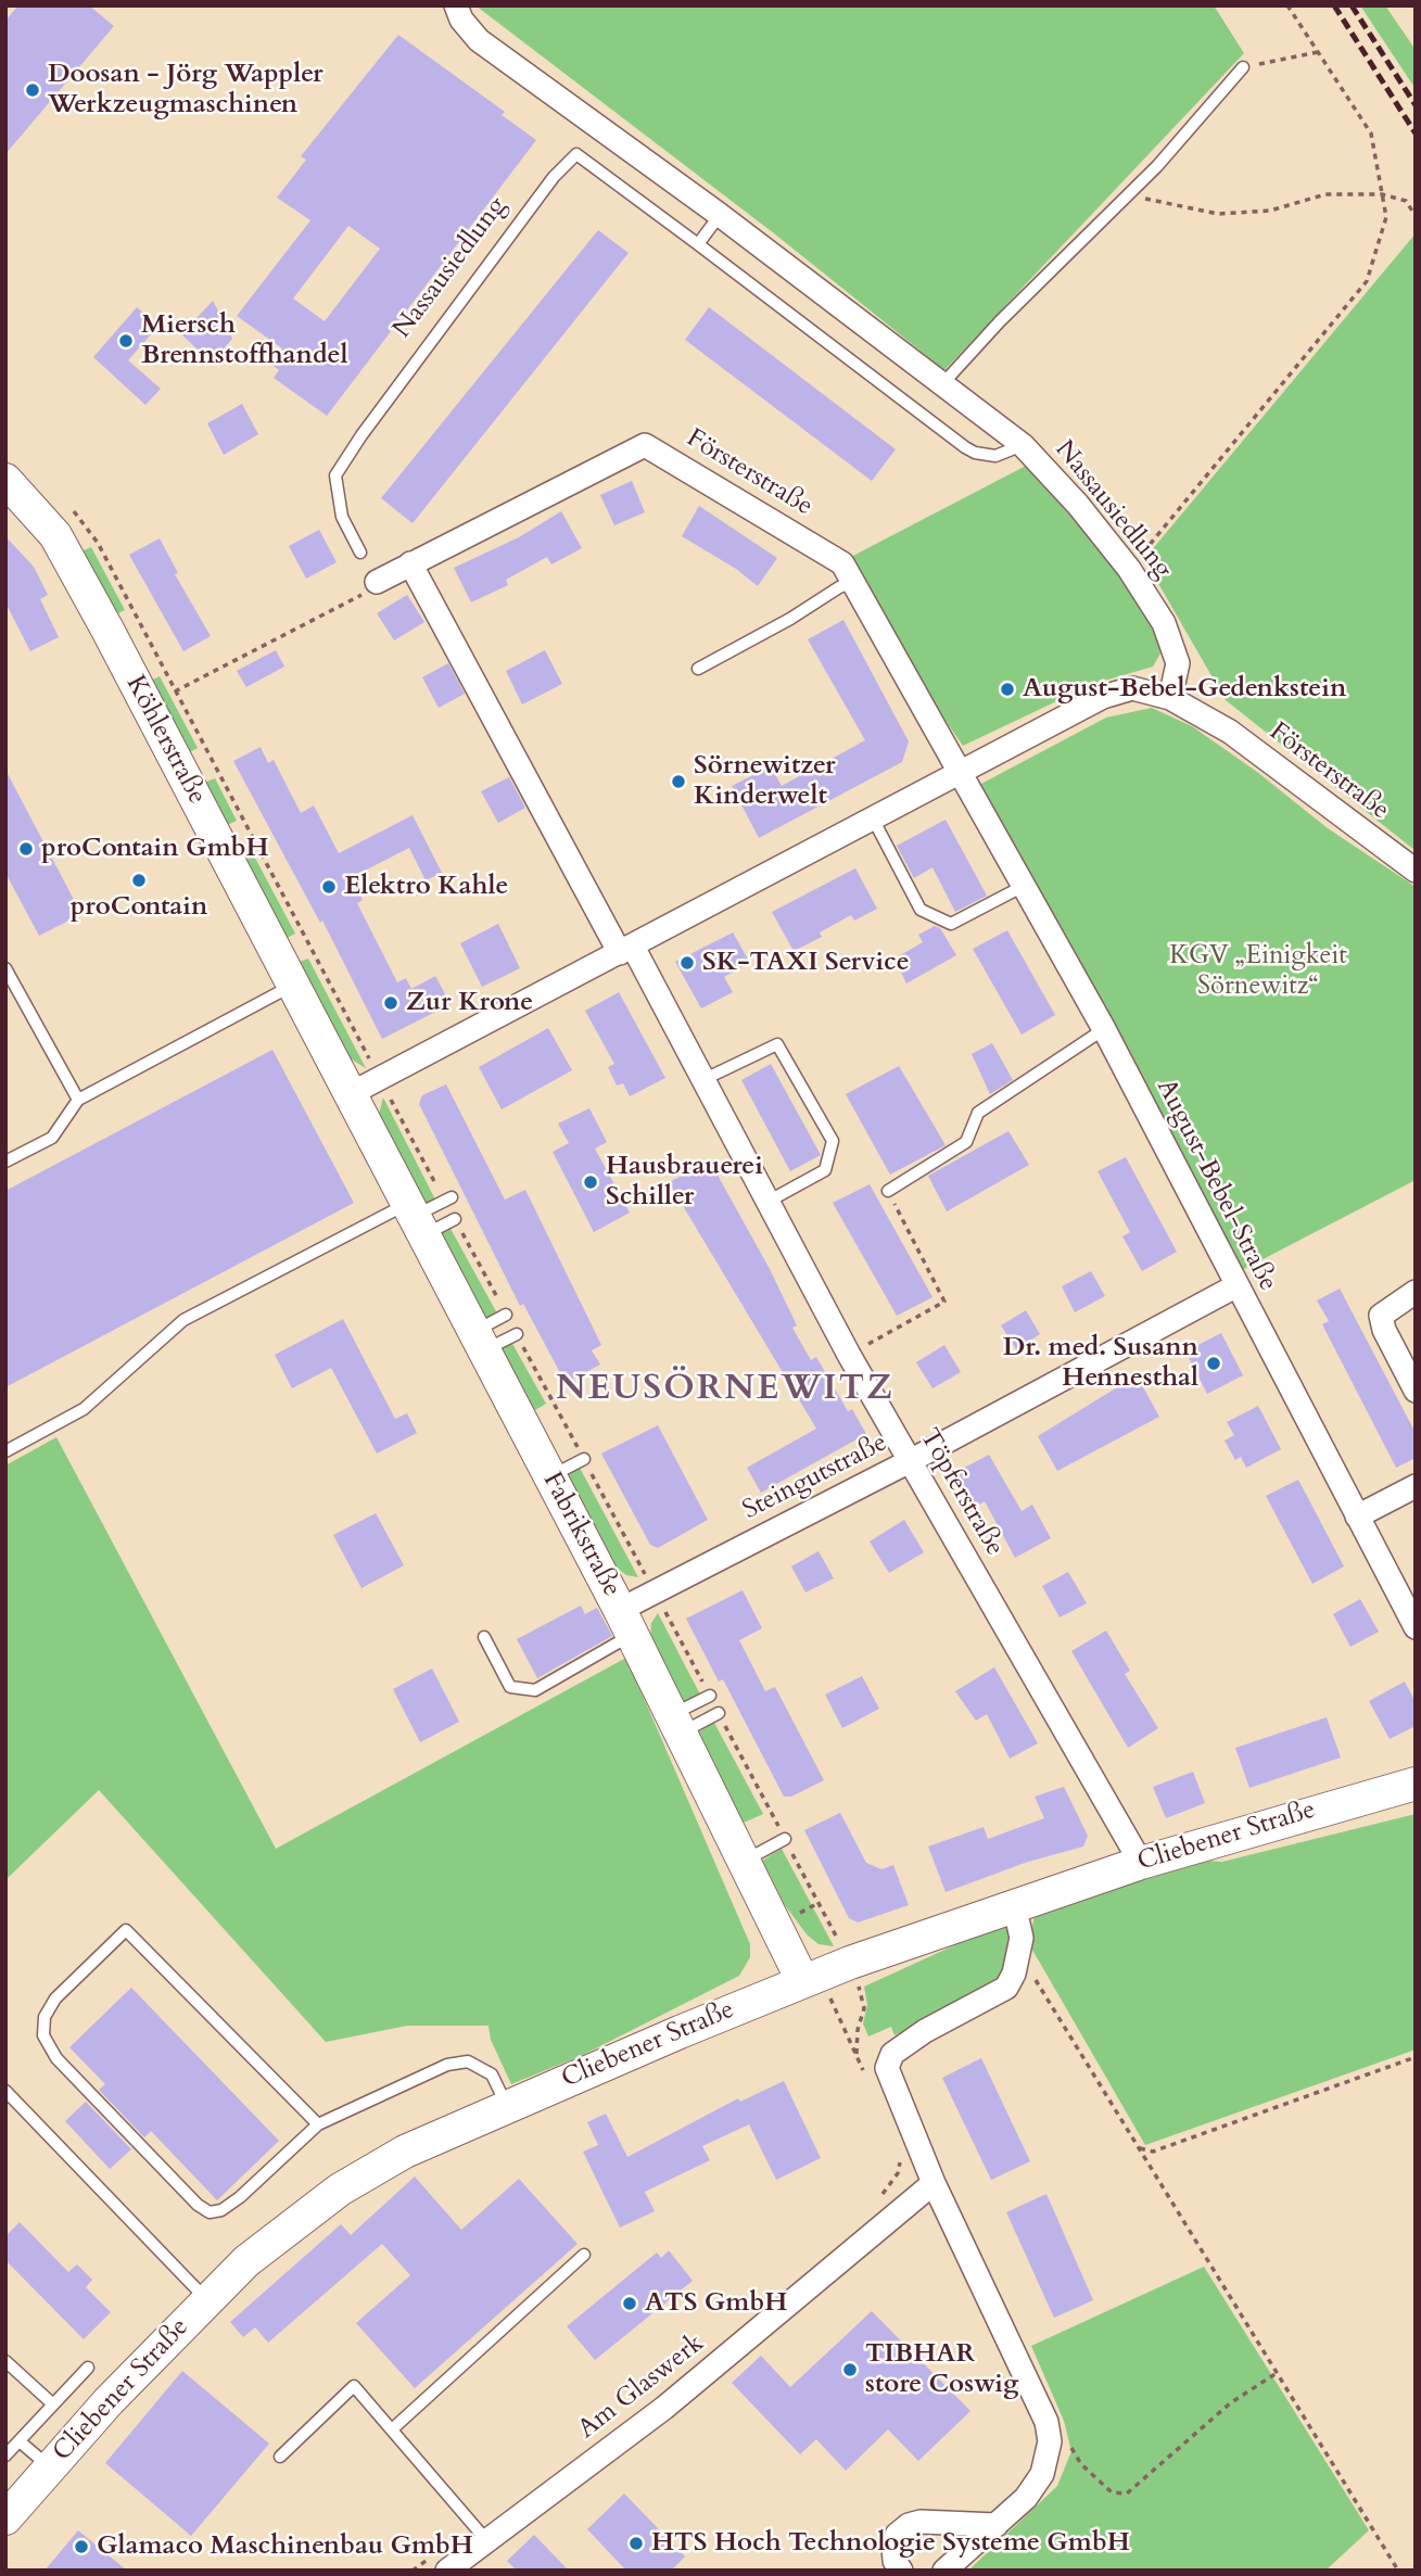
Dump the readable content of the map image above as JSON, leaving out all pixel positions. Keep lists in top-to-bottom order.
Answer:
{
  "streets": {
    "street": [
      "Nassausiedlung",
      "Försterstraße",
      "Köhlerstraße",
      "August-Bebel-Straße",
      "Steingutstraße",
      "Töpferstraße",
      "Fabrikstraße",
      "Cliebener Straße",
      "Am Glaswerk"
    ]
  },
  "crossings": [
    ["Nassausiedlung", "Försterstraße"],
    ["Försterstraße", "Köhlerstraße"],
    ["Försterstraße", "August-Bebel-Straße"],
    ["Försterstraße", "Töpferstraße"],
    ["Försterstraße", "Fabrikstraße"],
    ["Köhlerstraße", "Fabrikstraße"],
    ["August-Bebel-Straße", "Steingutstraße"],
    ["Steingutstraße", "Töpferstraße"],
    ["Steingutstraße", "Fabrikstraße"],
    ["Töpferstraße", "Cliebener Straße"],
    ["Fabrikstraße", "Cliebener Straße"]
  ],
  "districts": ["NEUSÖRNEWITZ"],
  "parks": ["KGV „Einigkeit Sörnewitz“"],
  "places": [
    "Doosan - Jörg Wappler Werkzeugmaschinen",
    "Miersch Brennstoffhandel",
    "August-Bebel-Gedenkstein",
    "Sörnewitzer Kinderwelt",
    "proContain GmbH",
    "proContain",
    "Elektro Kahle",
    "SK-TAXI Service",
    "Zur Krone",
    "Hausbrauerei Schiller",
    "Dr. med. Susann Hennesthal",
    "ATS GmbH",
    "TIBHAR store Coswig",
    "HTS Hoch Technologie Systeme GmbH",
    "Glamaco Maschinenbau GmbH"
  ]
}
